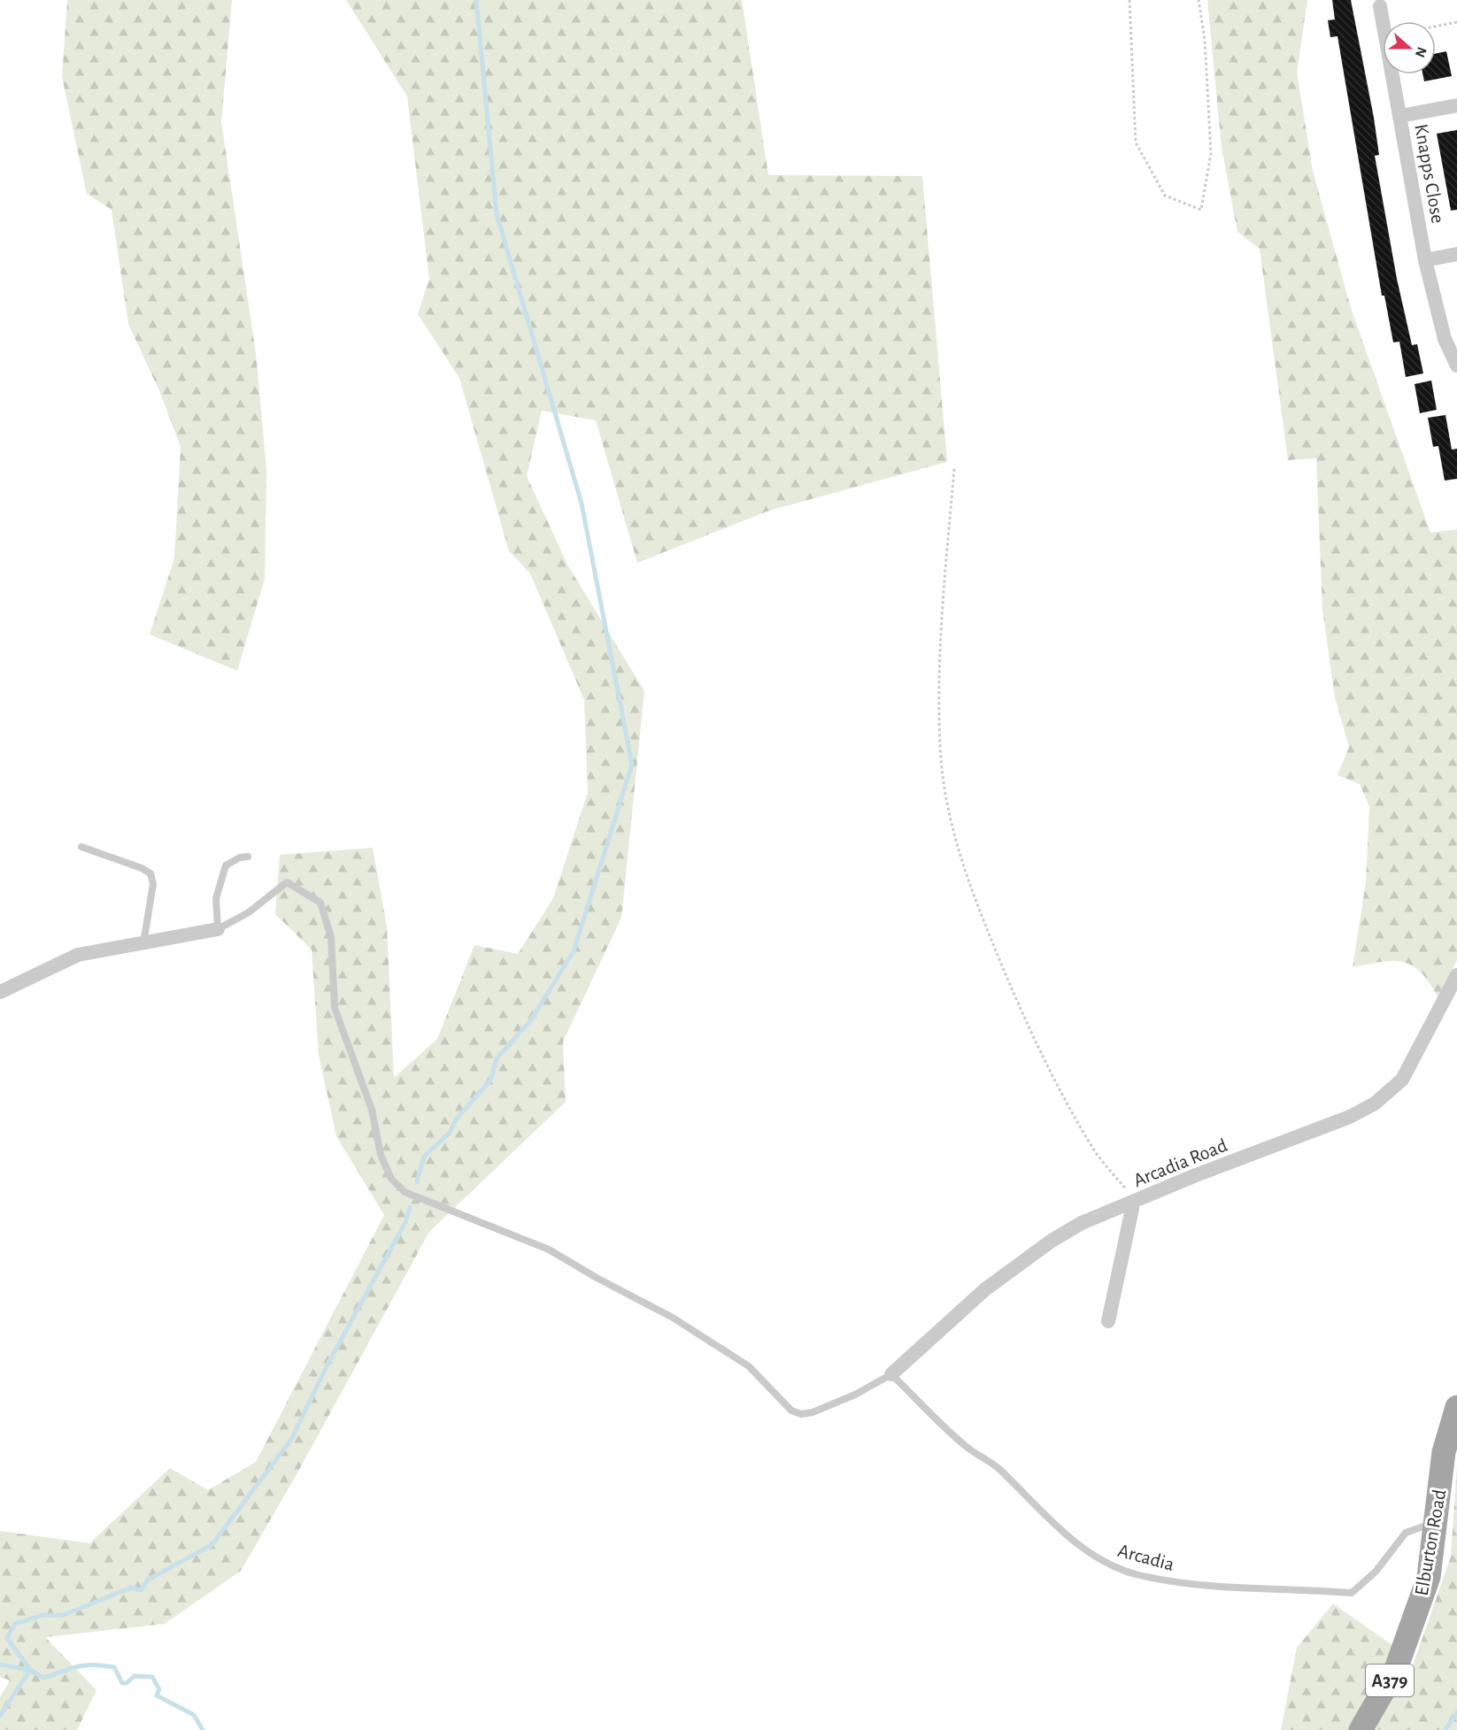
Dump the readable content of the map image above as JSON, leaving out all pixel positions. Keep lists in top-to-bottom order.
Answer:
{
  "streets": {
    "main road": ["Elburton Road", "A379"],
    "street": ["Knapps Close", "Arcadia Road"],
    "lane": ["Arcadia"]
  },
  "crossings": [
    ["Arcadia Road", "Arcadia"],
    ["Elburton Road", "Arcadia"]
  ],
  "north": "right"
}
